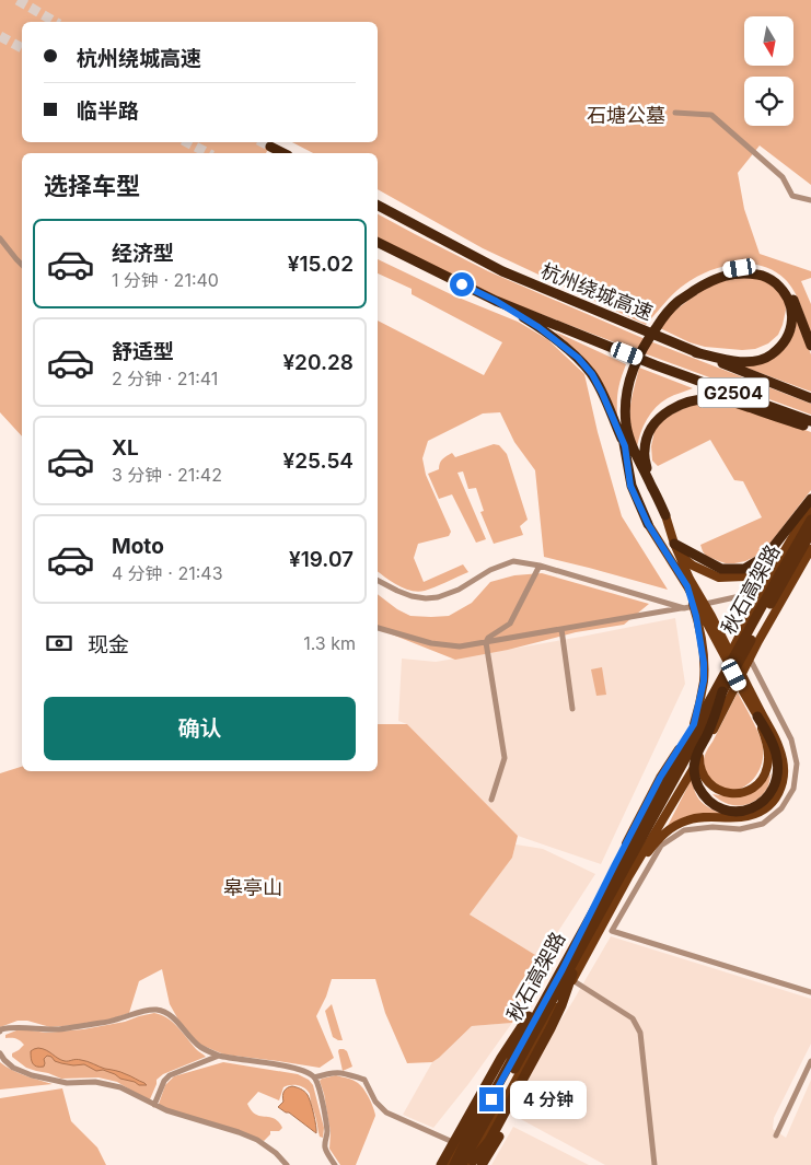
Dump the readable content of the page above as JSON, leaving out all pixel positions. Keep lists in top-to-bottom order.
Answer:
{
  "streets": {
    "highway": ["杭州绕城高速", "G2504", "秋石高架路"]
  },
  "parks": ["石塘公墓", "皋亭山"],
  "north": "bottom",
  "page": {
    "banner": ["杭州绕城高速", "临半路"],
    "heading": "选择车型",
    "list": [
      {
        "name": "经济型",
        "note": "1 分钟 · 21:40",
        "value": "¥15.02"
      },
      {
        "name": "舒适型",
        "note": "2 分钟 · 21:41",
        "value": "¥20.28"
      },
      {
        "name": "XL",
        "note": "3 分钟 · 21:42",
        "value": "¥25.54"
      },
      {
        "name": "Moto",
        "note": "4 分钟 · 21:43",
        "value": "¥19.07"
      }
    ],
    "pay": ["现金", "1.3 km"],
    "buttons": "确认",
    "bubble": "4 分钟"
  }
}
